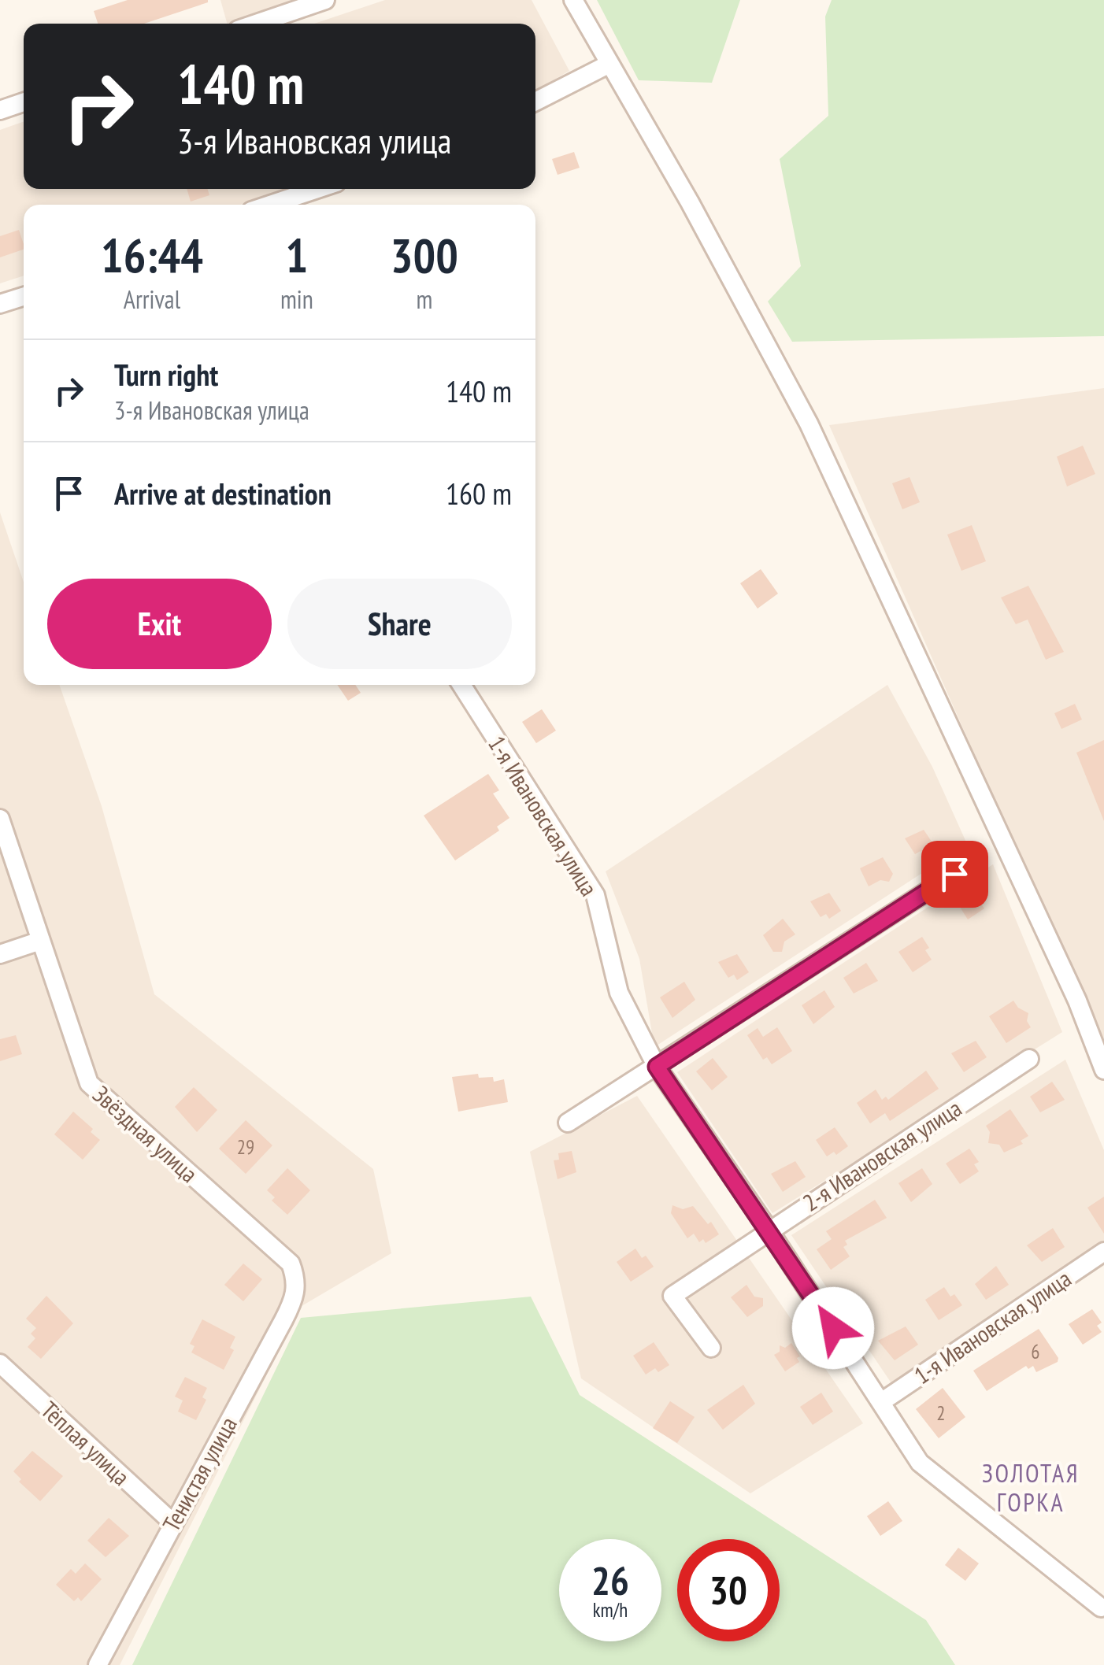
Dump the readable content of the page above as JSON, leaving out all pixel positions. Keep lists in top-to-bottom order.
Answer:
{
  "streets": {
    "street": [
      "1-я Ивановская улица",
      "Звёздная улица",
      "2-я Ивановская улица",
      "Тёплая улица",
      "Тенистая улица"
    ]
  },
  "crossings": [
    ["1-я Ивановская улица", "2-я Ивановская улица"],
    ["Звёздная улица", "Тенистая улица"],
    ["Тёплая улица", "Тенистая улица"]
  ],
  "districts": ["ЗОЛОТАЯ ГОРКА"],
  "house_numbers": ["29", "6", "2"],
  "page": {
    "turn": ["140 m", "3-я Ивановская улица"],
    "eta": [
      "16:44",
      "Arrival",
      "1",
      "min",
      "300",
      "m"
    ],
    "list": [
      {
        "name": "Turn right",
        "note": "3-я Ивановская улица",
        "value": "140 m"
      },
      {
        "name": "Arrive at destination",
        "value": "160 m"
      }
    ],
    "buttons": ["Exit", "Share"],
    "speed": "26 km/h",
    "limit": "30"
  }
}
